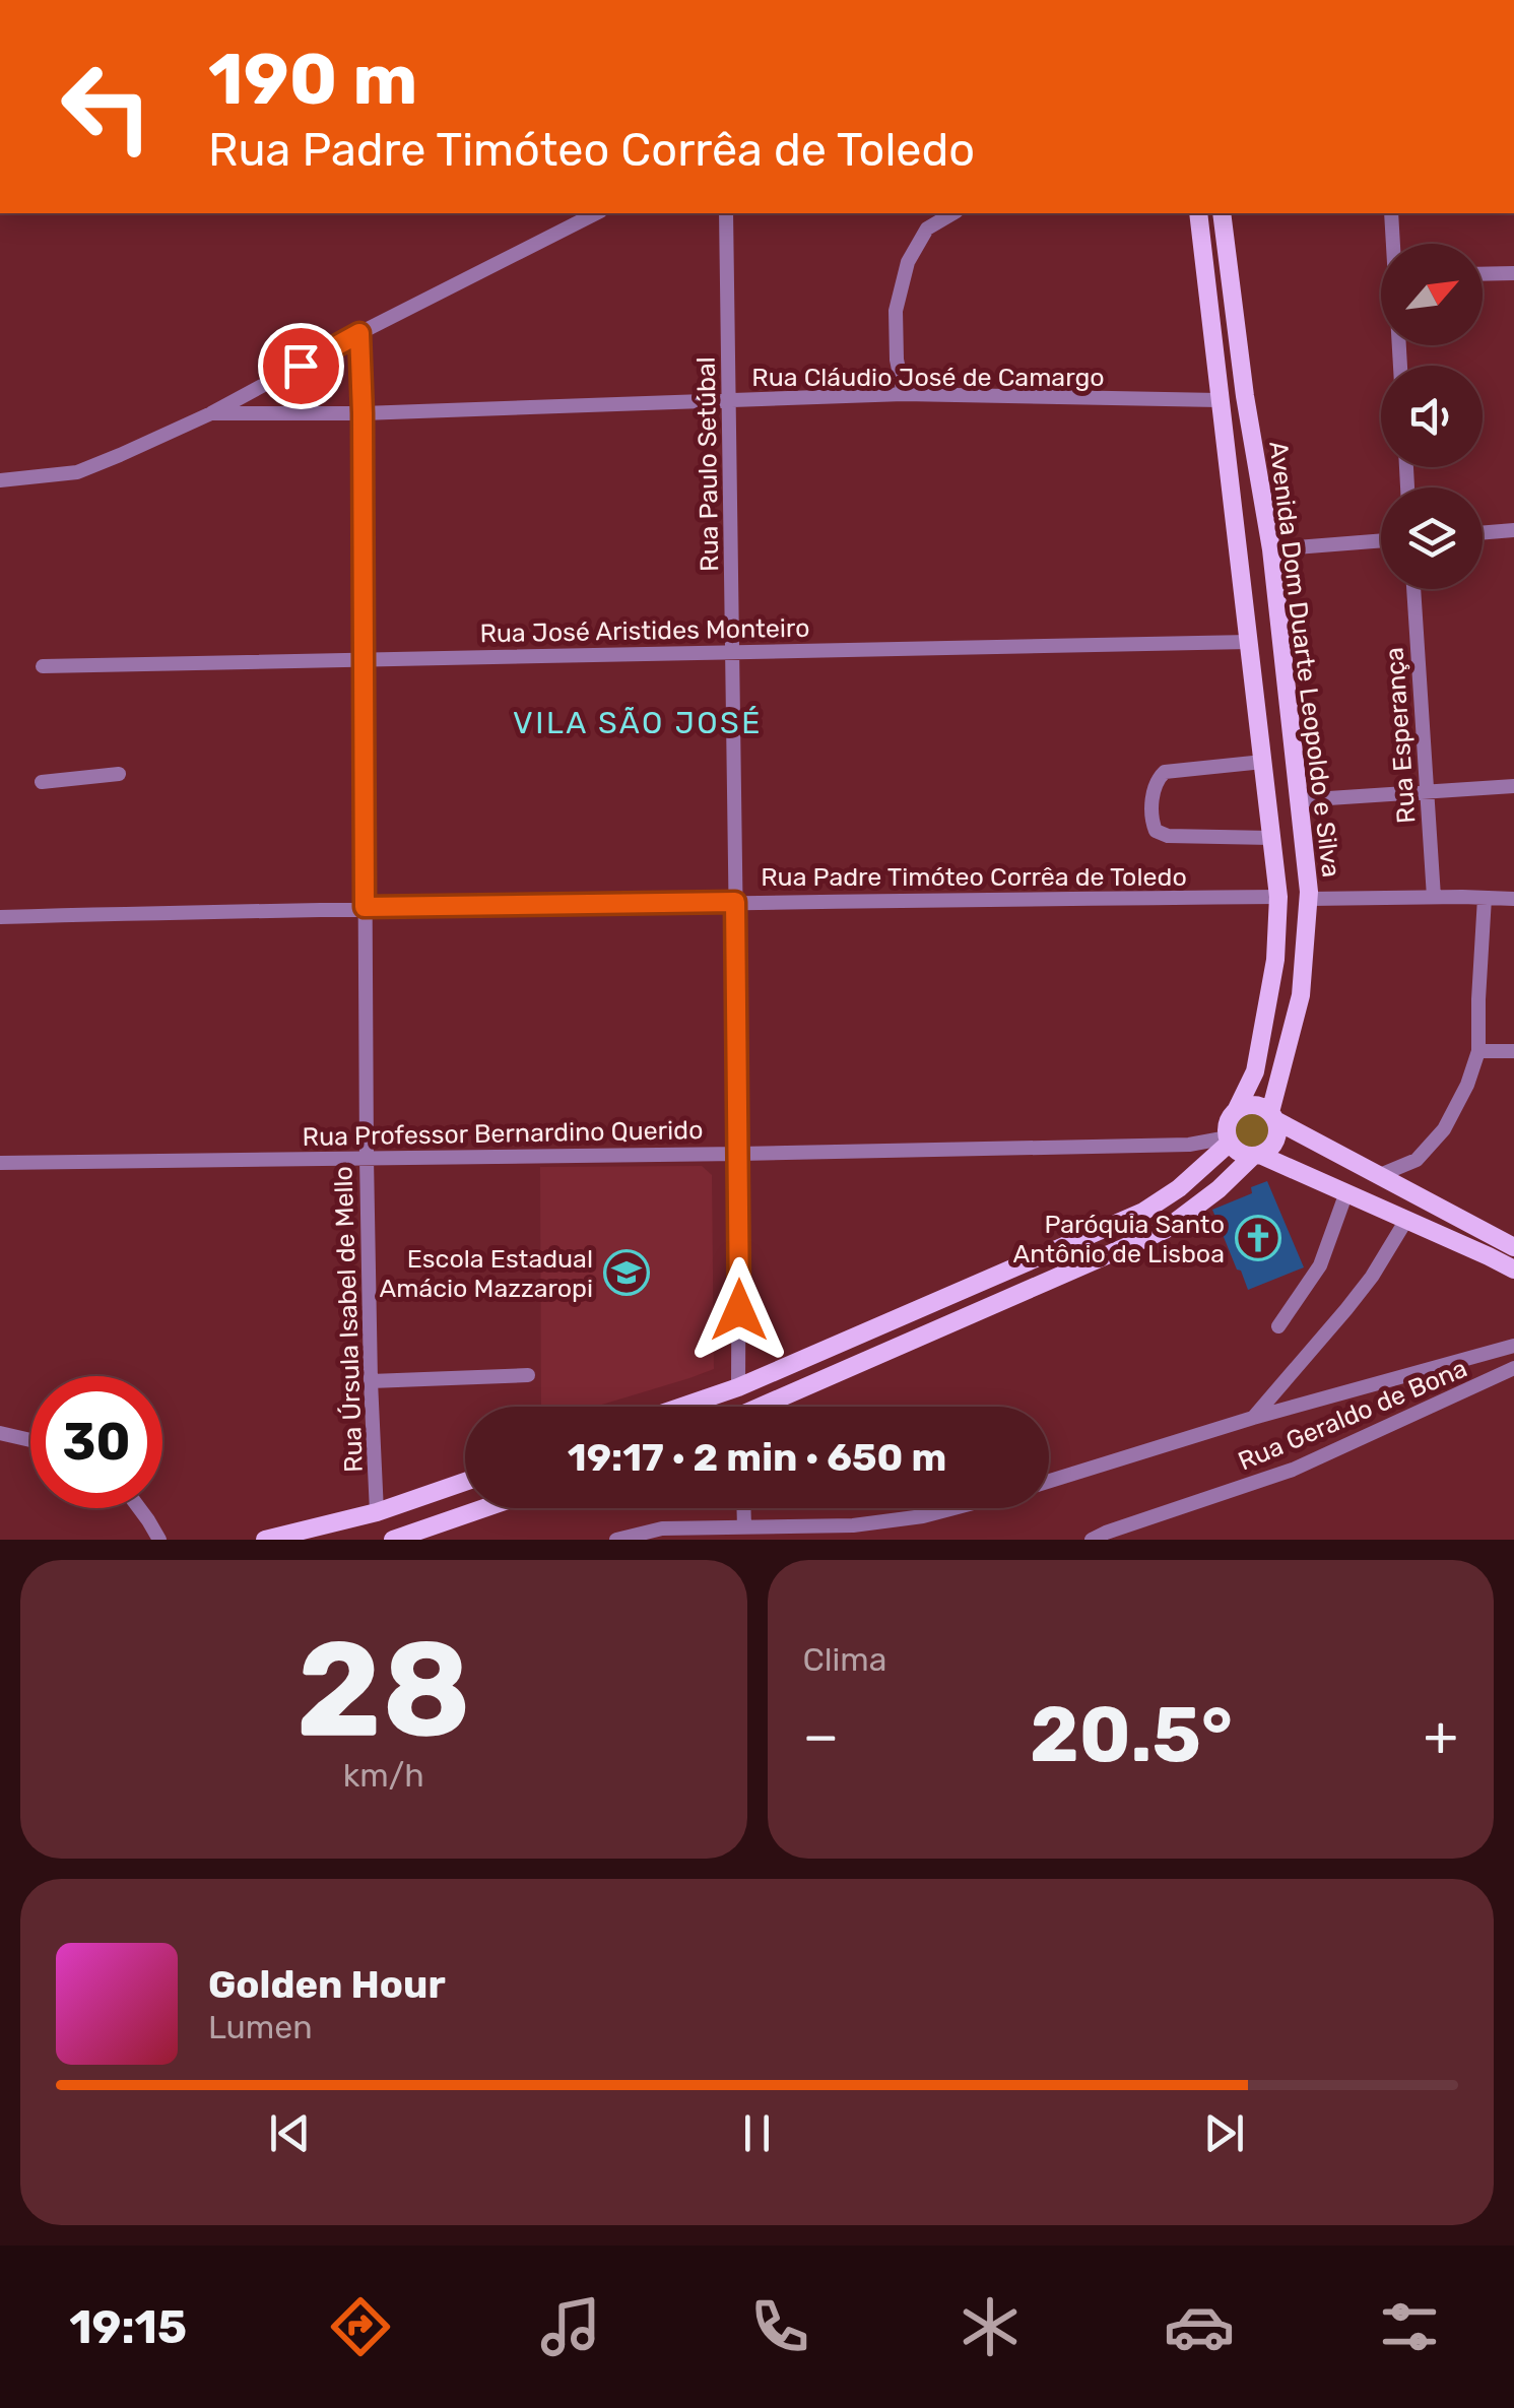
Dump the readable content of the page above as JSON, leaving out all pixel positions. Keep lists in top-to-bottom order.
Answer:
{
  "streets": {
    "main road": ["Avenida Dom Duarte Leopoldo e Silva"],
    "street": [
      "Rua Cláudio José de Camargo",
      "Rua Paulo Setúbal",
      "Rua José Aristides Monteiro",
      "Rua Esperança",
      "Rua Padre Timóteo Corrêa de Toledo",
      "Rua Professor Bernardino Querido",
      "Rua Úrsula Isabel de Mello",
      "Rua Geraldo de Bona"
    ]
  },
  "crossings": [
    ["Rua Cláudio José de Camargo", "Rua Paulo Setúbal"],
    ["Rua Cláudio José de Camargo", "Avenida Dom Duarte Leopoldo e Silva"],
    ["Rua Cláudio José de Camargo", "Rua Úrsula Isabel de Mello"],
    ["Rua Paulo Setúbal", "Rua José Aristides Monteiro"],
    ["Rua Paulo Setúbal", "Rua Padre Timóteo Corrêa de Toledo"],
    ["Rua Paulo Setúbal", "Rua Professor Bernardino Querido"],
    ["Rua José Aristides Monteiro", "Avenida Dom Duarte Leopoldo e Silva"],
    ["Rua José Aristides Monteiro", "Rua Úrsula Isabel de Mello"],
    ["Avenida Dom Duarte Leopoldo e Silva", "Rua Padre Timóteo Corrêa de Toledo"],
    ["Avenida Dom Duarte Leopoldo e Silva", "Rua Professor Bernardino Querido"],
    ["Rua Padre Timóteo Corrêa de Toledo", "Rua Úrsula Isabel de Mello"],
    ["Rua Professor Bernardino Querido", "Rua Úrsula Isabel de Mello"]
  ],
  "districts": ["VILA SÃO JOSÉ"],
  "places": {
    "church": ["Paróquia Santo Antônio de Lisboa"],
    "school or university": ["Escola Estadual Amácio Mazzaropi"]
  },
  "north": "top right",
  "page": {
    "turn": ["190 m", "Rua Padre Timóteo Corrêa de Toledo"],
    "limit": "30",
    "trip": "19:17 · 2 min · 650 m",
    "tile": [
      ["28", "km/h"],
      "Clima"
    ],
    "heat": ["−", "20.5°", "+"],
    "song": ["Golden Hour", "Lumen"],
    "tabs": "19:15"
  }
}
